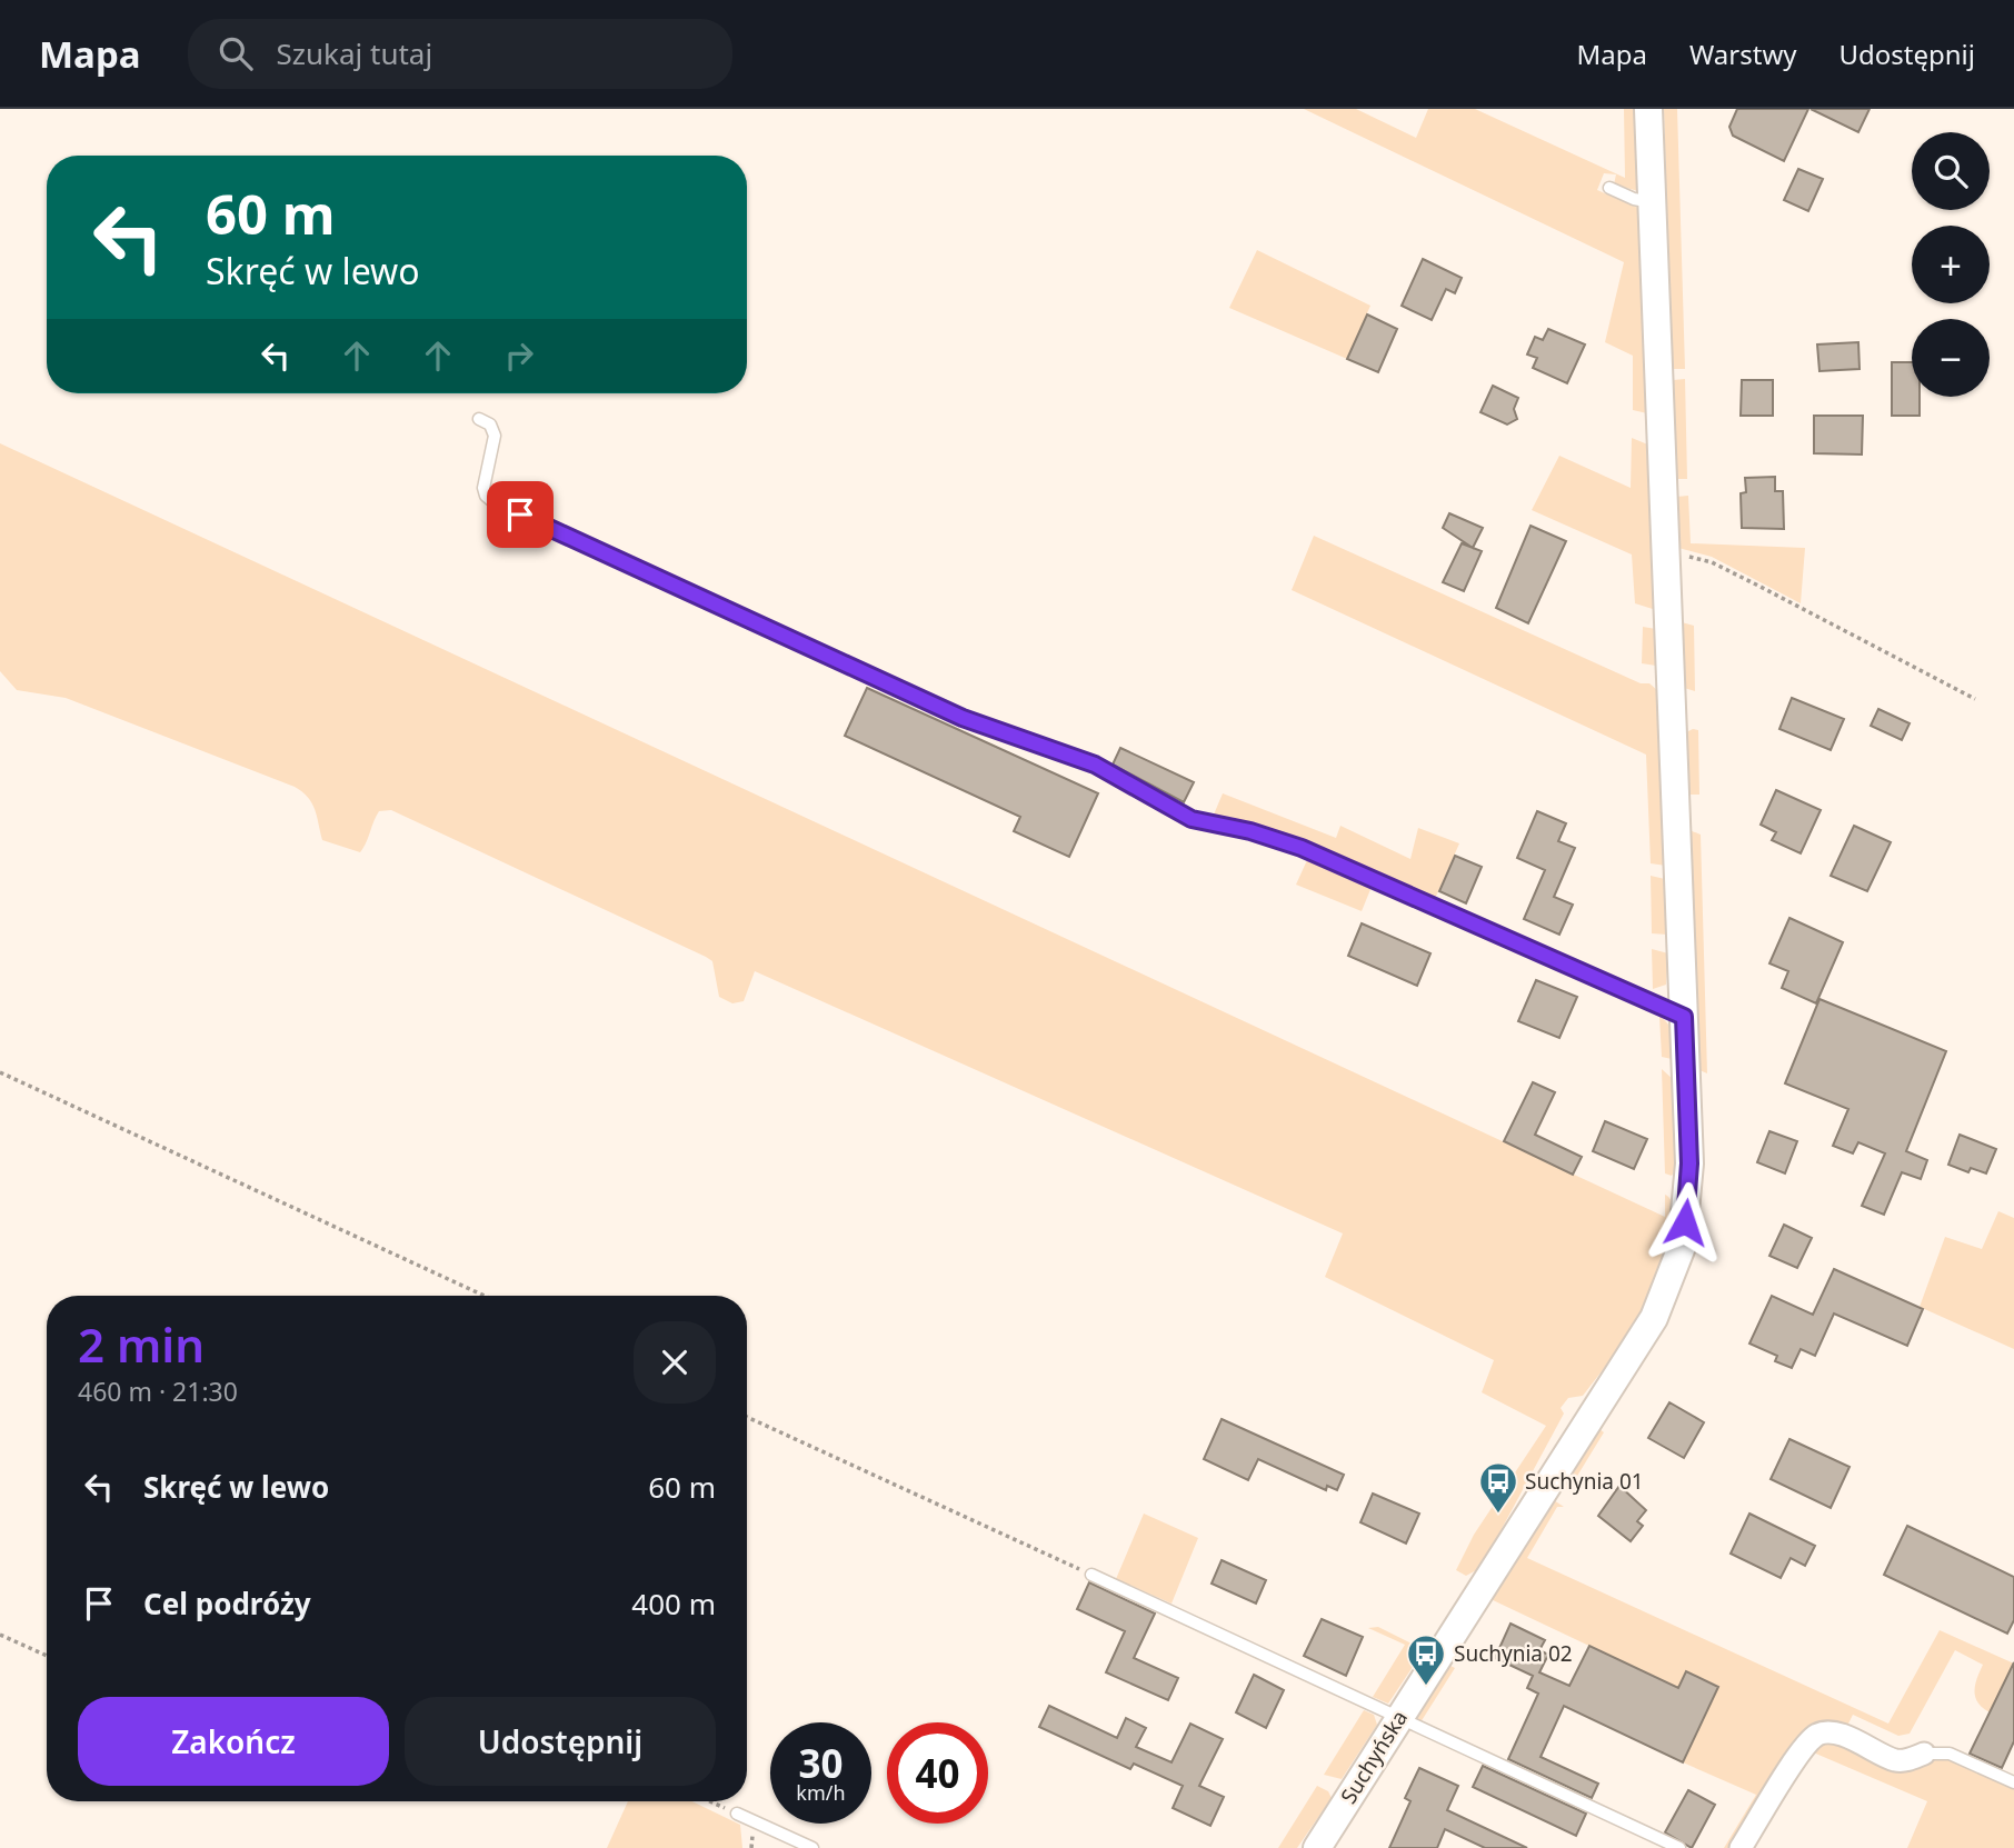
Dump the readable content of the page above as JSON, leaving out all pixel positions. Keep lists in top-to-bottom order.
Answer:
{
  "streets": {
    "street": ["Suchyńska"]
  },
  "places": {
    "bus stop": ["Suchynia 01", "Suchynia 02"]
  },
  "page": {
    "header": "Mapa",
    "search": "Szukaj tutaj",
    "nav": ["Mapa", "Warstwy", "Udostępnij"],
    "map_buttons": ["+", "−"],
    "turn": ["60 m", "Skręć w lewo"],
    "heading": ["2 min", "460 m · 21:30"],
    "list": [
      {
        "name": "Skręć w lewo",
        "value": "60 m"
      },
      {
        "name": "Cel podróży",
        "value": "400 m"
      }
    ],
    "buttons": ["Zakończ", "Udostępnij"],
    "speed": "30 km/h",
    "limit": "40"
  }
}
